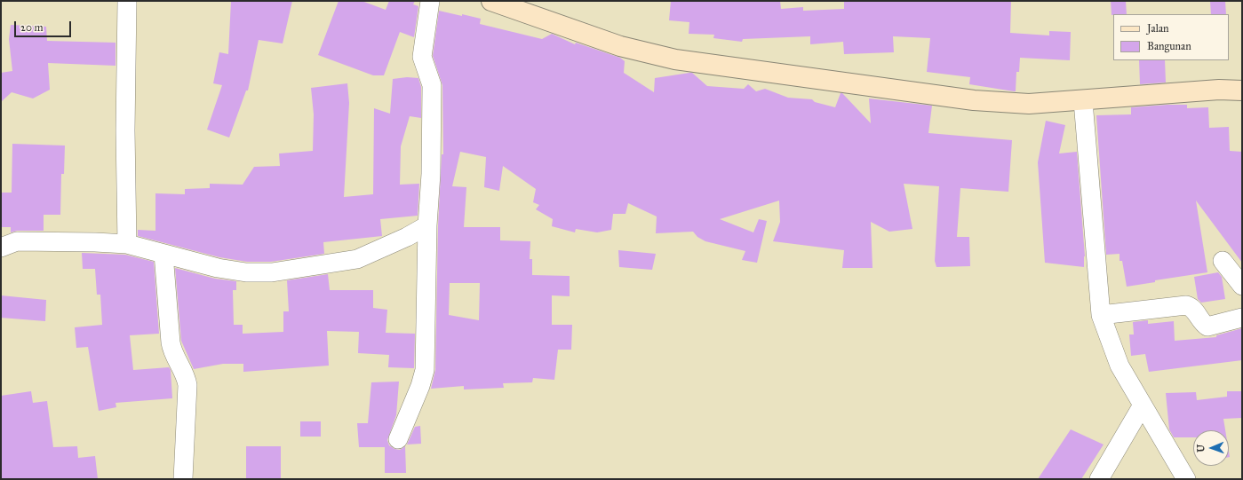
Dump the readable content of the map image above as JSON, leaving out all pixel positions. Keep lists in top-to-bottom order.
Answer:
{
  "legend": ["Jalan", "Bangunan"],
  "scale_bar": "20 m",
  "north": "left"
}
